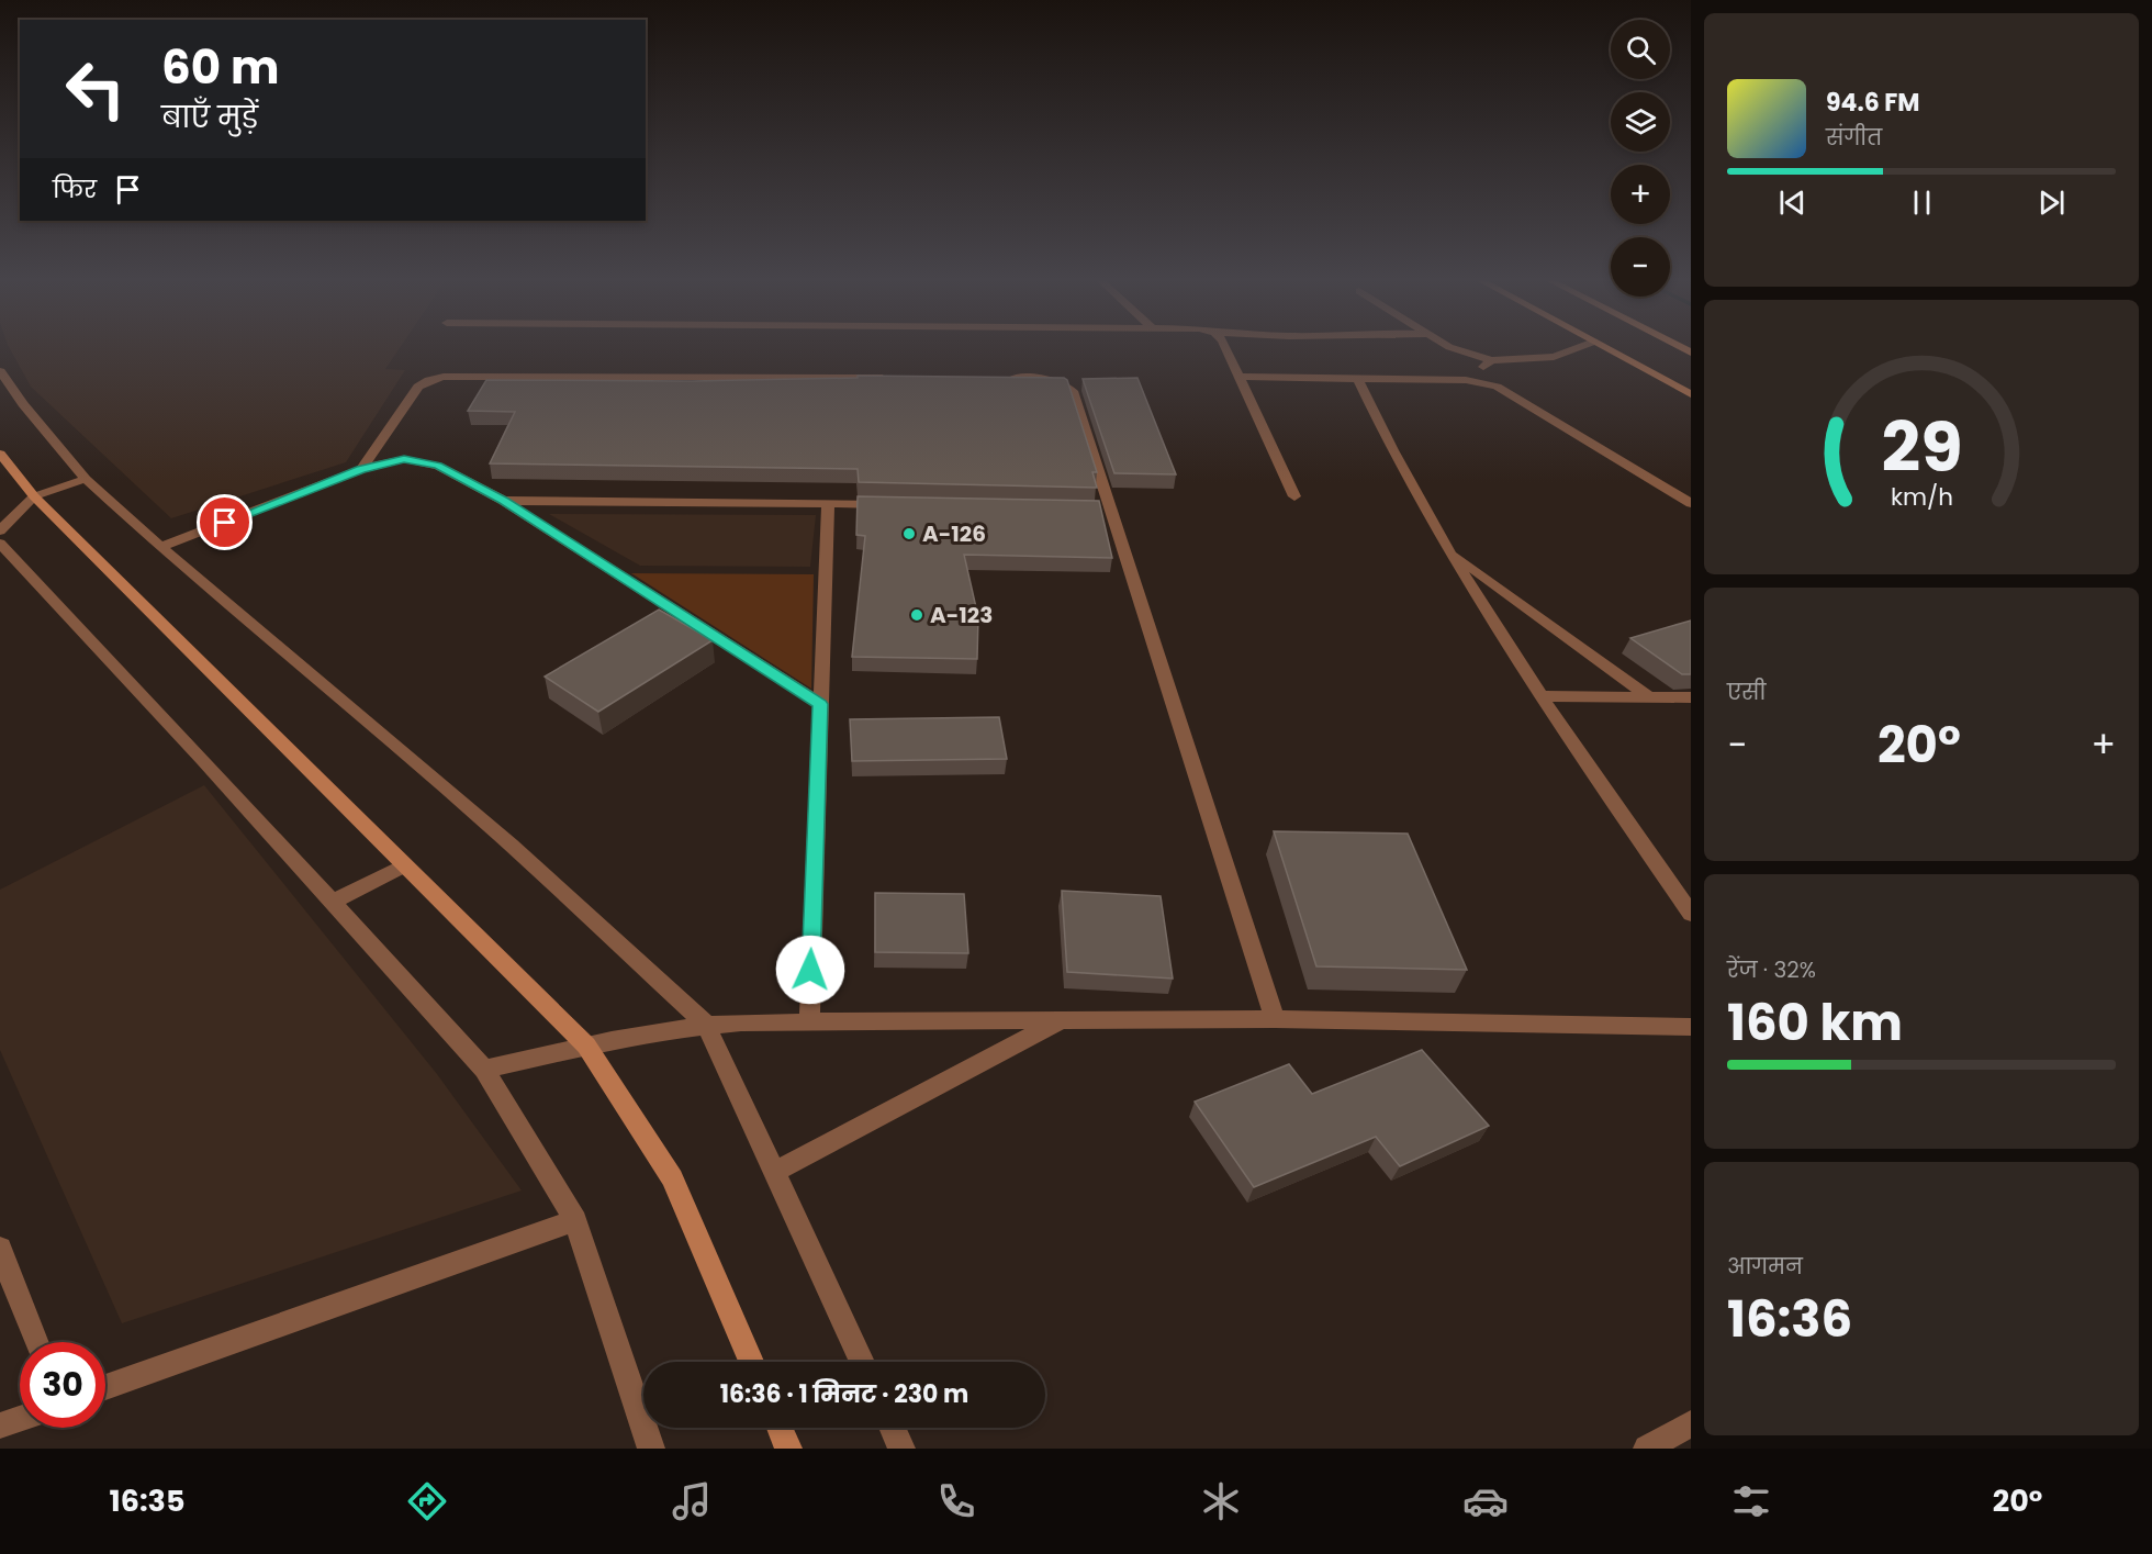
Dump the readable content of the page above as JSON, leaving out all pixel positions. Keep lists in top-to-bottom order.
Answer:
{
  "places": ["A-126", "A-123"],
  "page": {
    "map_buttons": ["+", "−"],
    "turn": ["60 m", "बाएँ मुड़ें"],
    "song": ["94.6 FM", "संगीत"],
    "then": "फिर",
    "tile": [
      "एसी",
      ["रेंज · 32%", "160 km"],
      ["आगमन", "16:36"]
    ],
    "heat": ["−", "20°", "+"],
    "limit": "30",
    "trip": "16:36 · 1 मिनट · 230 m",
    "tabs": ["16:35", "20°"],
    "gauge": ["29", "km/h"]
  }
}
